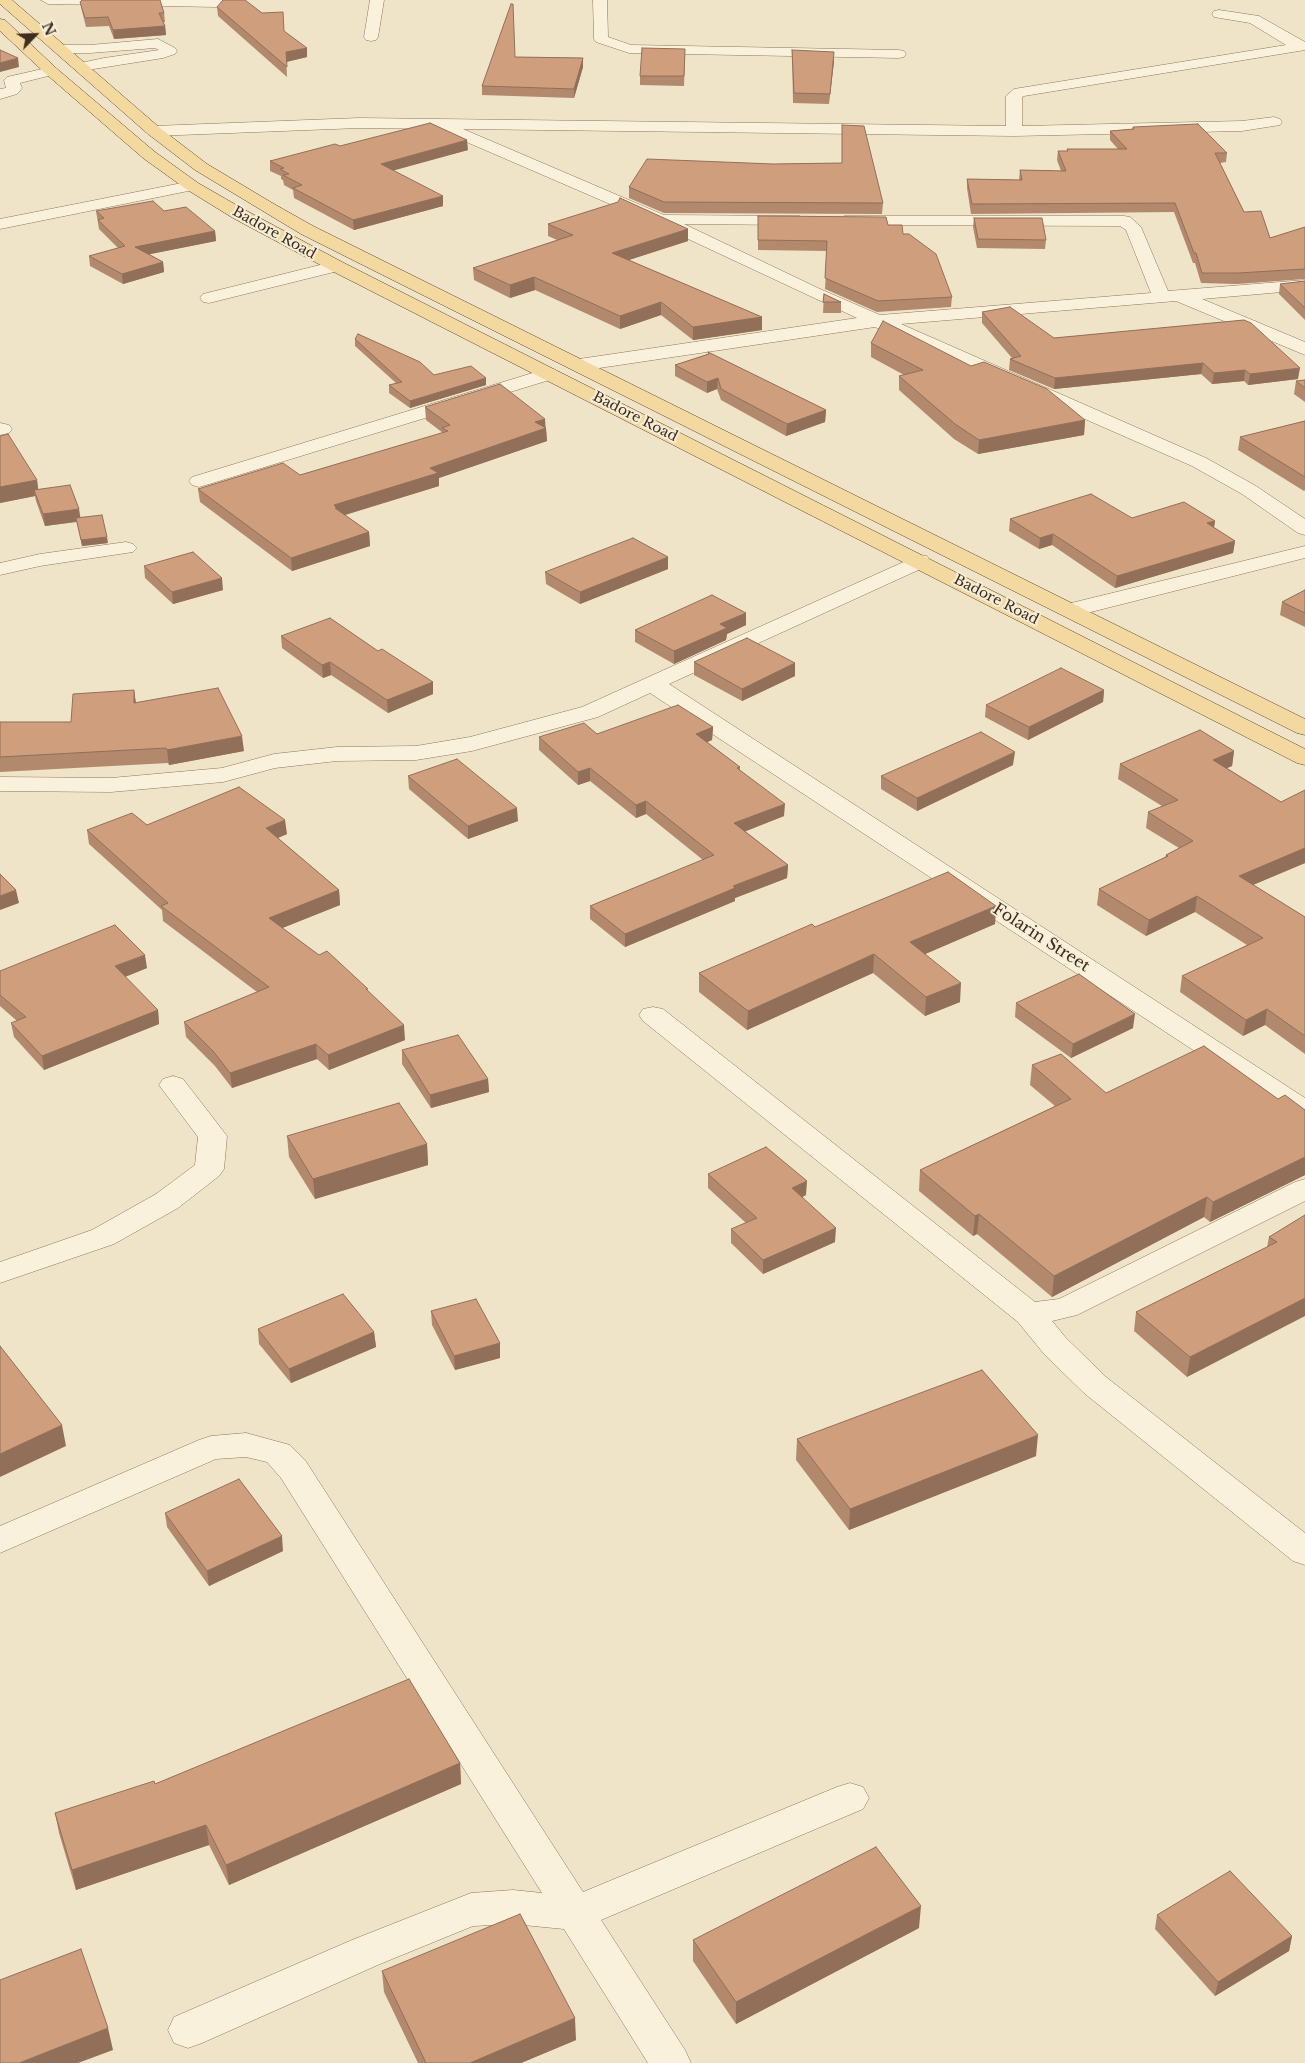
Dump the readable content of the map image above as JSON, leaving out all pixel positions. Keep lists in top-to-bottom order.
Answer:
{
  "streets": {
    "main road": ["Badore Road"],
    "street": ["Folarin Street"]
  },
  "north": "top right"
}
